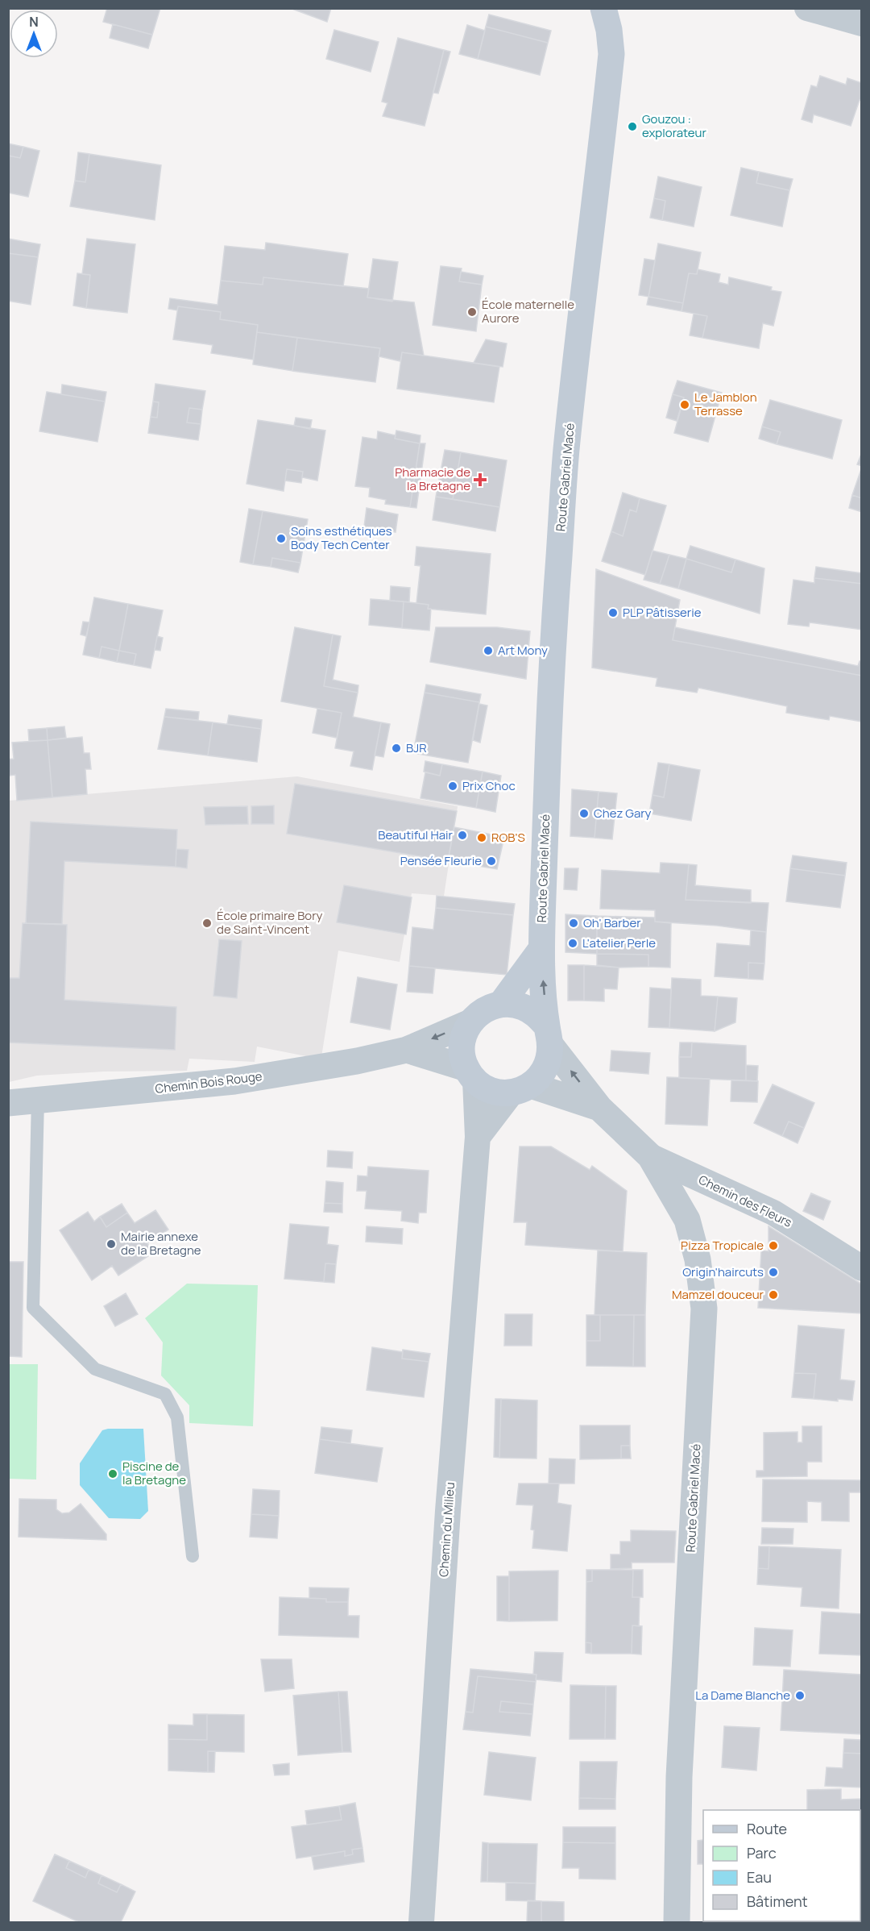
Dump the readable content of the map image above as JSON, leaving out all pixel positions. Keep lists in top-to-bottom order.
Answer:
{
  "streets": {
    "main road": ["Route Gabriel Macé"],
    "street": ["Chemin Bois Rouge", "Chemin des Fleurs", "Chemin du Milieu"]
  },
  "crossings": [
    ["Route Gabriel Macé", "Chemin Bois Rouge"],
    ["Route Gabriel Macé", "Chemin des Fleurs"],
    ["Route Gabriel Macé", "Chemin du Milieu"],
    ["Chemin Bois Rouge", "Chemin du Milieu"]
  ],
  "places": {
    "other": [
      "Gouzou : explorateur",
      "École maternelle Aurore",
      "Le Jamblon Terrasse",
      "Soins esthétiques Body Tech Center",
      "PLP Pâtisserie",
      "Art Mony",
      "BJR",
      "Prix Choc",
      "Chez Gary",
      "Beautiful Hair",
      "ROB'S",
      "Pensée Fleurie",
      "École primaire Bory de Saint-Vincent",
      "Oh' Barber",
      "L'atelier Perle",
      "Mairie annexe de la Bretagne",
      "Pizza Tropicale",
      "Origin'haircuts",
      "Mamzel douceur",
      "Piscine de la Bretagne",
      "La Dame Blanche"
    ],
    "health": ["Pharmacie de la Bretagne"]
  },
  "legend": [
    "Route",
    "Parc",
    "Eau",
    "Bâtiment"
  ],
  "north": "top"
}
